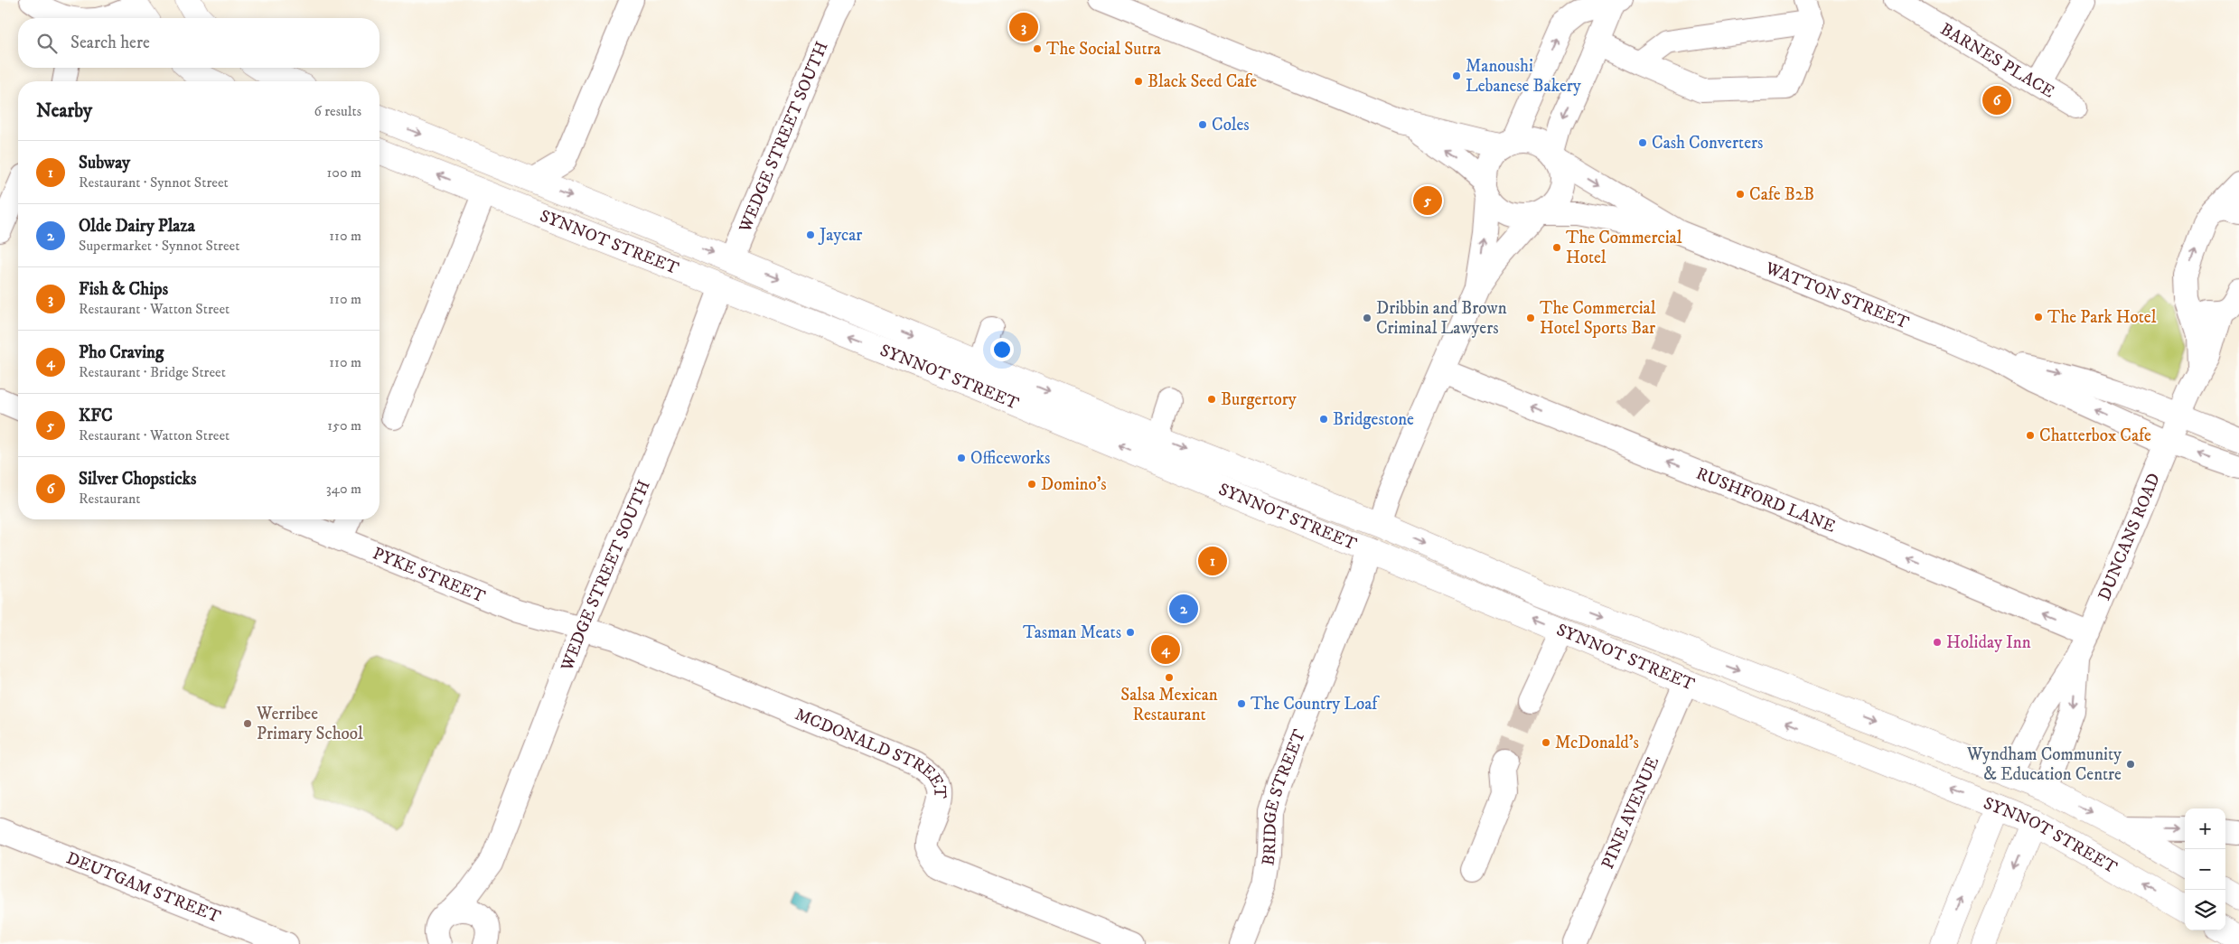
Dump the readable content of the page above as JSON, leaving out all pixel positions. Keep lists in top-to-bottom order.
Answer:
{
  "streets": {
    "main road": ["SYNNOT STREET", "DUNCANS ROAD"],
    "street": [
      "BARNES PLACE",
      "WEDGE STREET SOUTH",
      "WATTON STREET",
      "RUSHFORD LANE",
      "PYKE STREET",
      "MCDONALD STREET",
      "BRIDGE STREET",
      "PINE AVENUE",
      "DEUTGAM STREET"
    ]
  },
  "crossings": [
    ["WEDGE STREET SOUTH", "SYNNOT STREET"],
    ["WEDGE STREET SOUTH", "PYKE STREET"],
    ["WEDGE STREET SOUTH", "MCDONALD STREET"],
    ["SYNNOT STREET", "DUNCANS ROAD"],
    ["SYNNOT STREET", "BRIDGE STREET"],
    ["SYNNOT STREET", "PINE AVENUE"],
    ["WATTON STREET", "DUNCANS ROAD"],
    ["RUSHFORD LANE", "DUNCANS ROAD"],
    ["PYKE STREET", "MCDONALD STREET"]
  ],
  "one_way": ["RUSHFORD LANE"],
  "places": [
    "The Social Sutra",
    "Manoushi Lebanese Bakery",
    "Black Seed Cafe",
    "Coles",
    "Cash Converters",
    "Cafe B2B",
    "Jaycar",
    "The Commercial Hotel",
    "The Park Hotel",
    "Dribbin and Brown Criminal Lawyers",
    "The Commercial Hotel Sports Bar",
    "Burgertory",
    "Bridgestone",
    "Chatterbox Cafe",
    "Officeworks",
    "Domino's",
    "Tasman Meats",
    "Holiday Inn",
    "Salsa Mexican Restaurant",
    "The Country Loaf",
    "Werribee Primary School",
    "McDonald's",
    "Wyndham Community & Education Centre"
  ],
  "page": {
    "pins": [
      "3",
      "6",
      "5",
      "1",
      "2",
      "4"
    ],
    "search": "Search here",
    "heading": ["Nearby", "6 results"],
    "list": [
      {
        "mark": "1",
        "name": "Subway",
        "note": "Restaurant · Synnot Street",
        "value": "100 m"
      },
      {
        "mark": "2",
        "name": "Olde Dairy Plaza",
        "note": "Supermarket · Synnot Street",
        "value": "110 m"
      },
      {
        "mark": "3",
        "name": "Fish & Chips",
        "note": "Restaurant · Watton Street",
        "value": "110 m"
      },
      {
        "mark": "4",
        "name": "Pho Craving",
        "note": "Restaurant · Bridge Street",
        "value": "110 m"
      },
      {
        "mark": "5",
        "name": "KFC",
        "note": "Restaurant · Watton Street",
        "value": "150 m"
      },
      {
        "mark": "6",
        "name": "Silver Chopsticks",
        "note": "Restaurant",
        "value": "340 m"
      }
    ],
    "map_buttons": ["+", "−"]
  }
}
